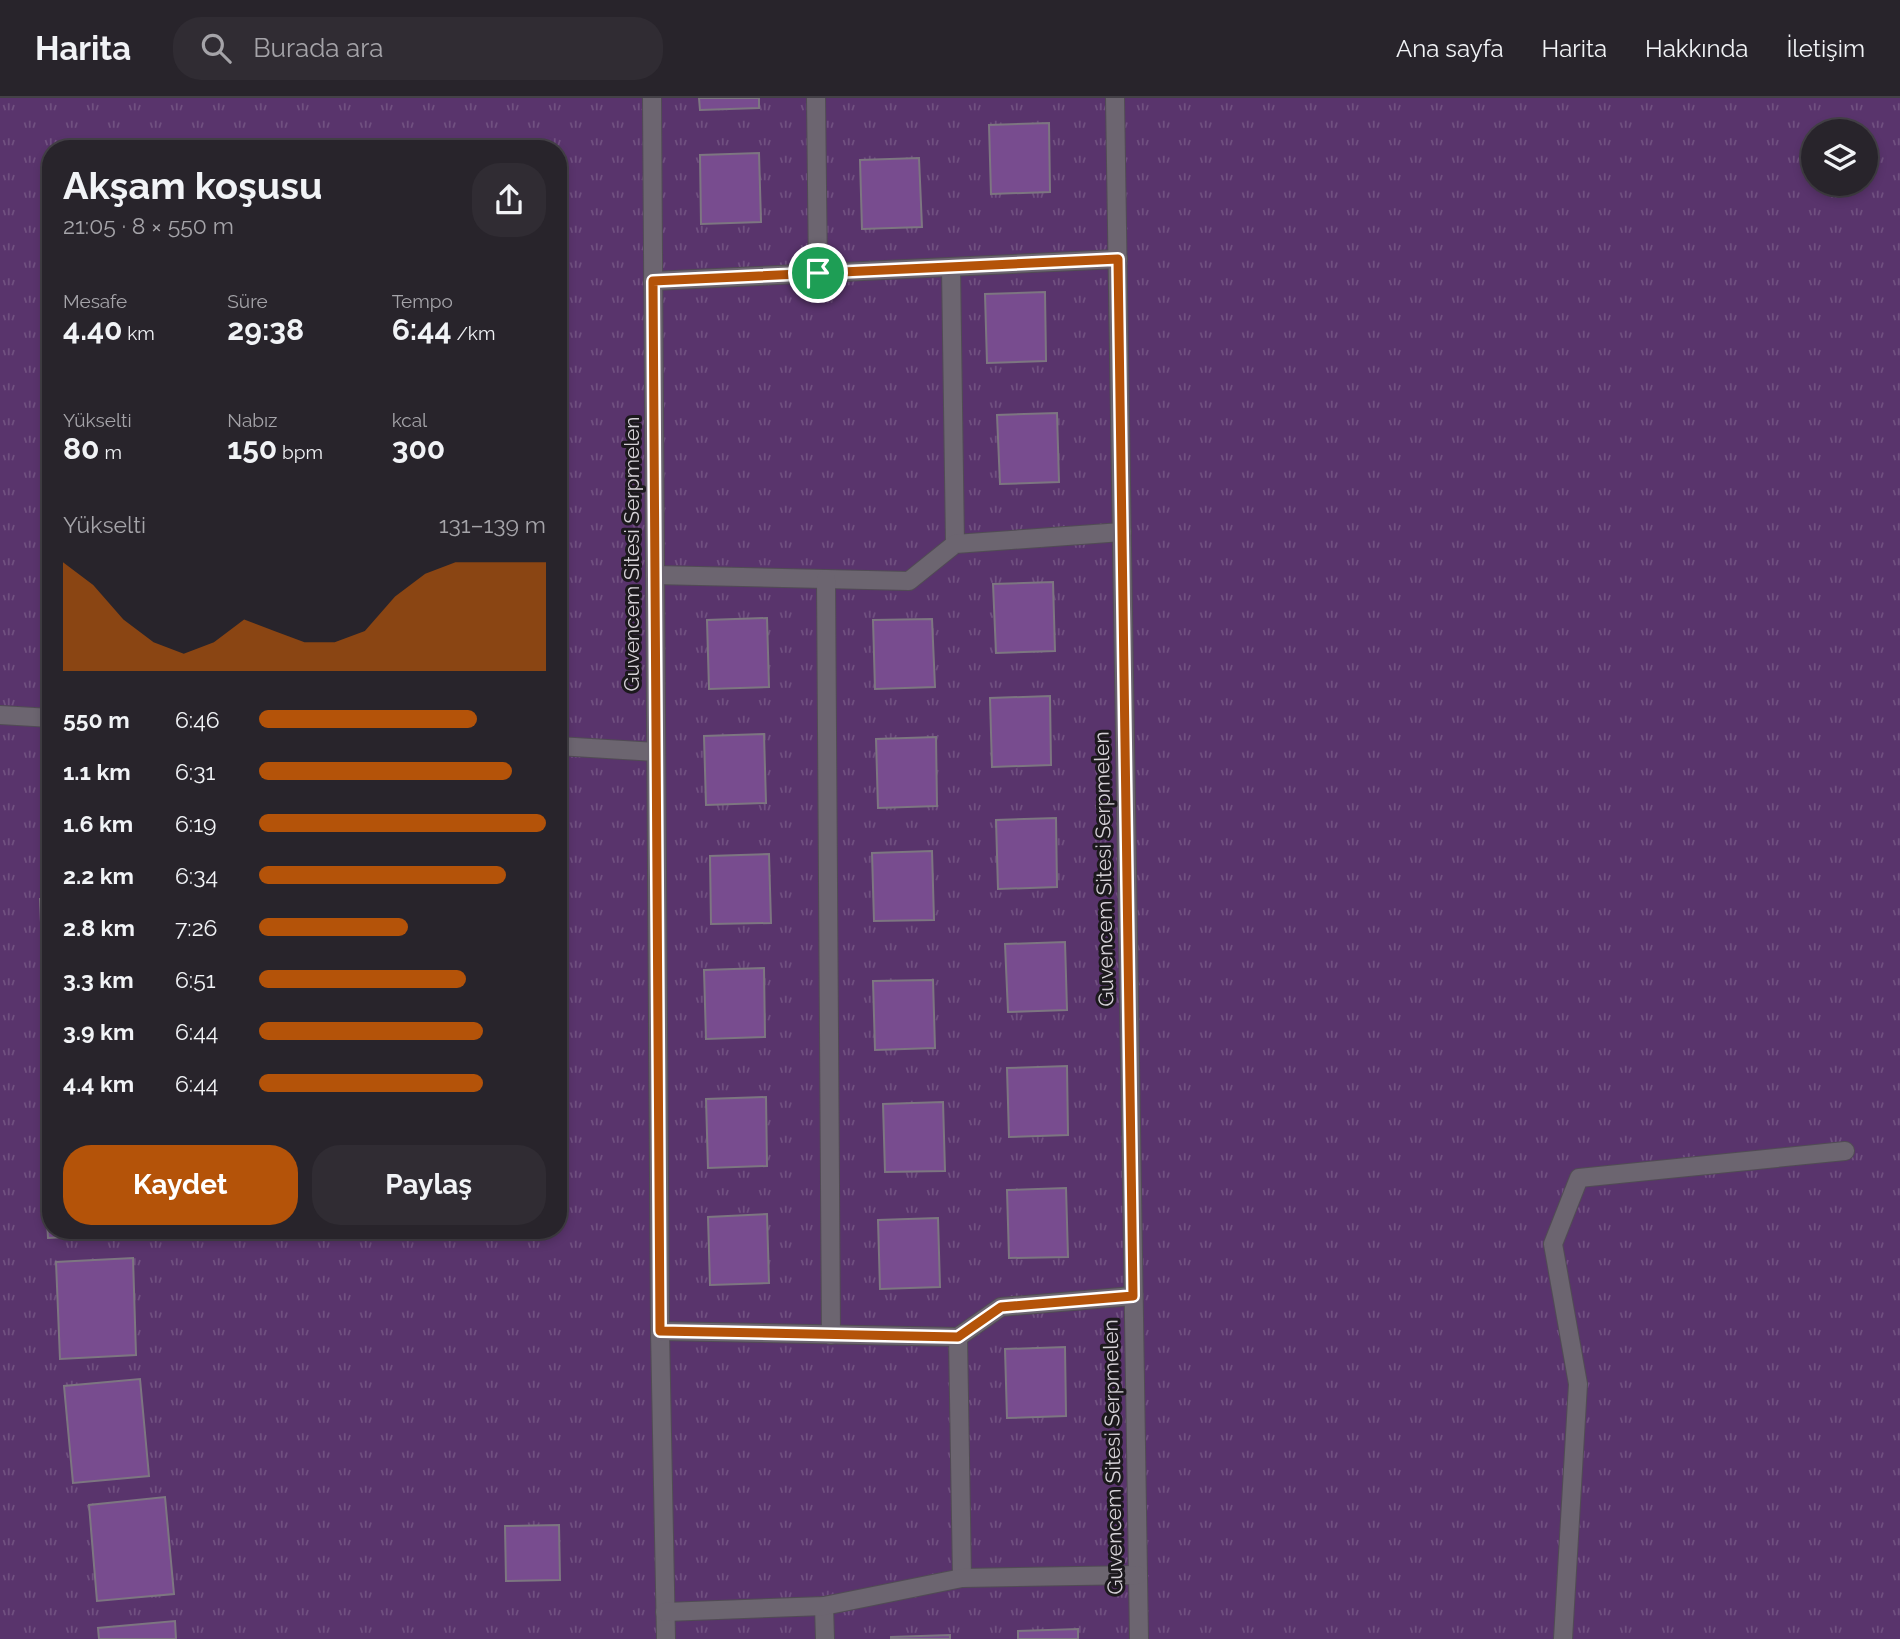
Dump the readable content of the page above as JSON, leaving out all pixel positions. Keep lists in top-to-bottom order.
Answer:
{
  "streets": {
    "street": ["Guvencem Sitesi Serpmelen"]
  },
  "page": {
    "header": "Harita",
    "search": "Burada ara",
    "nav": [
      "Ana sayfa",
      "Harita",
      "Hakkında",
      "İletişim"
    ],
    "heading": ["Akşam koşusu", "21:05 · 8 × 550 m"],
    "stats": [
      ["Mesafe", "4.40 km"],
      ["Süre", "29:38"],
      ["Tempo", "6:44 /km"],
      ["Yükselti", "80 m"],
      ["Nabız", "150 bpm"],
      ["kcal", "300"]
    ],
    "chart": ["Yükselti", "131–139 m"],
    "list": [
      {
        "name": "550 m",
        "note": "6:46"
      },
      {
        "name": "1.1 km",
        "note": "6:31"
      },
      {
        "name": "1.6 km",
        "note": "6:19"
      },
      {
        "name": "2.2 km",
        "note": "6:34"
      },
      {
        "name": "2.8 km",
        "note": "7:26"
      },
      {
        "name": "3.3 km",
        "note": "6:51"
      },
      {
        "name": "3.9 km",
        "note": "6:44"
      },
      {
        "name": "4.4 km",
        "note": "6:44"
      }
    ],
    "buttons": ["Kaydet", "Paylaş"]
  }
}
